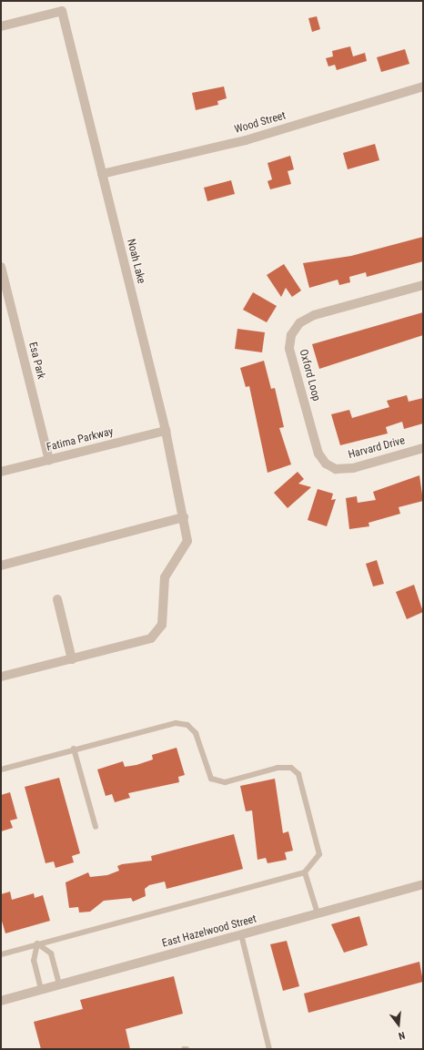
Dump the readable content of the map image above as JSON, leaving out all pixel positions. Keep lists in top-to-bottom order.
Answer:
{
  "streets": {
    "street": [
      "Wood Street",
      "Noah Lake",
      "Esa Park",
      "Oxford Loop",
      "Fatima Parkway",
      "Harvard Drive",
      "East Hazelwood Street"
    ]
  },
  "crossings": [
    ["Wood Street", "Noah Lake"],
    ["Noah Lake", "Fatima Parkway"],
    ["Esa Park", "Fatima Parkway"],
    ["Oxford Loop", "Harvard Drive"]
  ],
  "north": "bottom"
}
